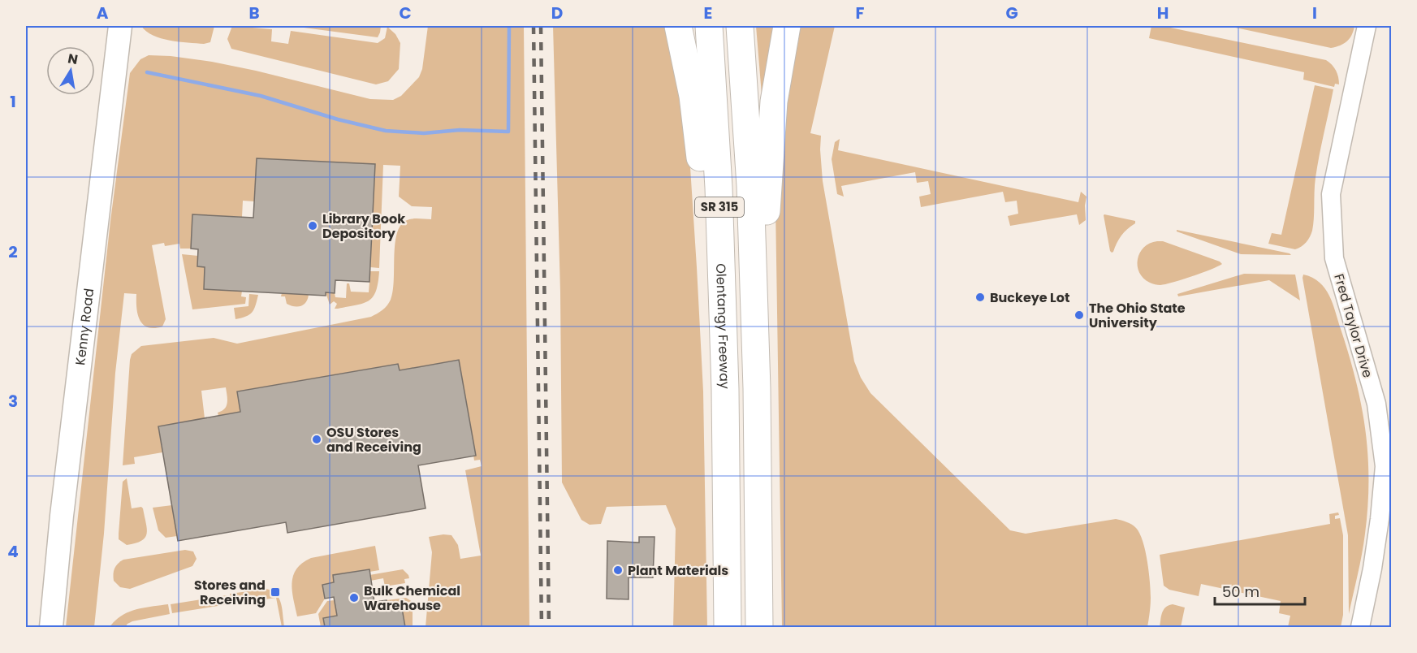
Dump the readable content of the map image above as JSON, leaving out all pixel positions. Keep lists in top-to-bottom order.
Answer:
{
  "streets": {
    "highway": ["SR 315", "Olentangy Freeway"],
    "main road": ["Kenny Road"],
    "street": ["Fred Taylor Drive"]
  },
  "places": {
    "other": [
      "Library Book Depository",
      "Buckeye Lot",
      "The Ohio State University",
      "OSU Stores and Receiving",
      "Plant Materials",
      "Bulk Chemical Warehouse"
    ],
    "transit": ["Stores and Receiving"]
  },
  "scale_bar": "50 m",
  "north": "top",
  "grid": {
    "columns": [
      "A",
      "B",
      "C",
      "D",
      "E",
      "F",
      "G",
      "H",
      "I"
    ],
    "rows": [
      "1",
      "2",
      "3",
      "4"
    ]
  }
}
